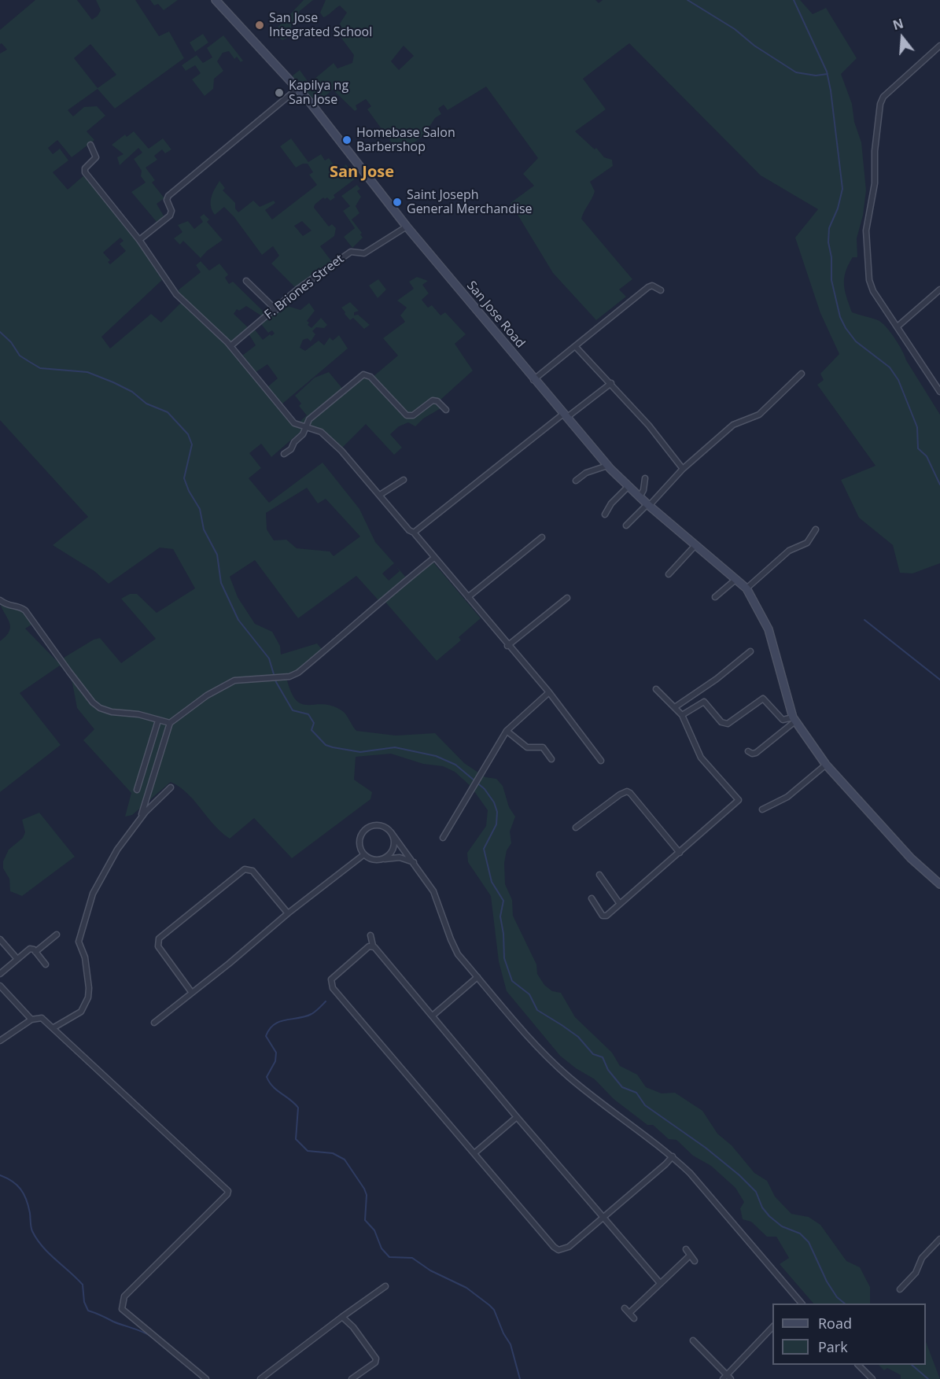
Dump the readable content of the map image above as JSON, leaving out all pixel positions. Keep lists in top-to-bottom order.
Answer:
{
  "streets": {
    "street": ["F. Briones Street", "San Jose Road"]
  },
  "crossings": [
    ["F. Briones Street", "San Jose Road"]
  ],
  "districts": ["San Jose"],
  "places": [
    "San Jose Integrated School",
    "Kapilya ng San Jose",
    "Homebase Salon Barbershop",
    "Saint Joseph General Merchandise"
  ],
  "legend": ["Road", "Park"],
  "north": "top"
}
